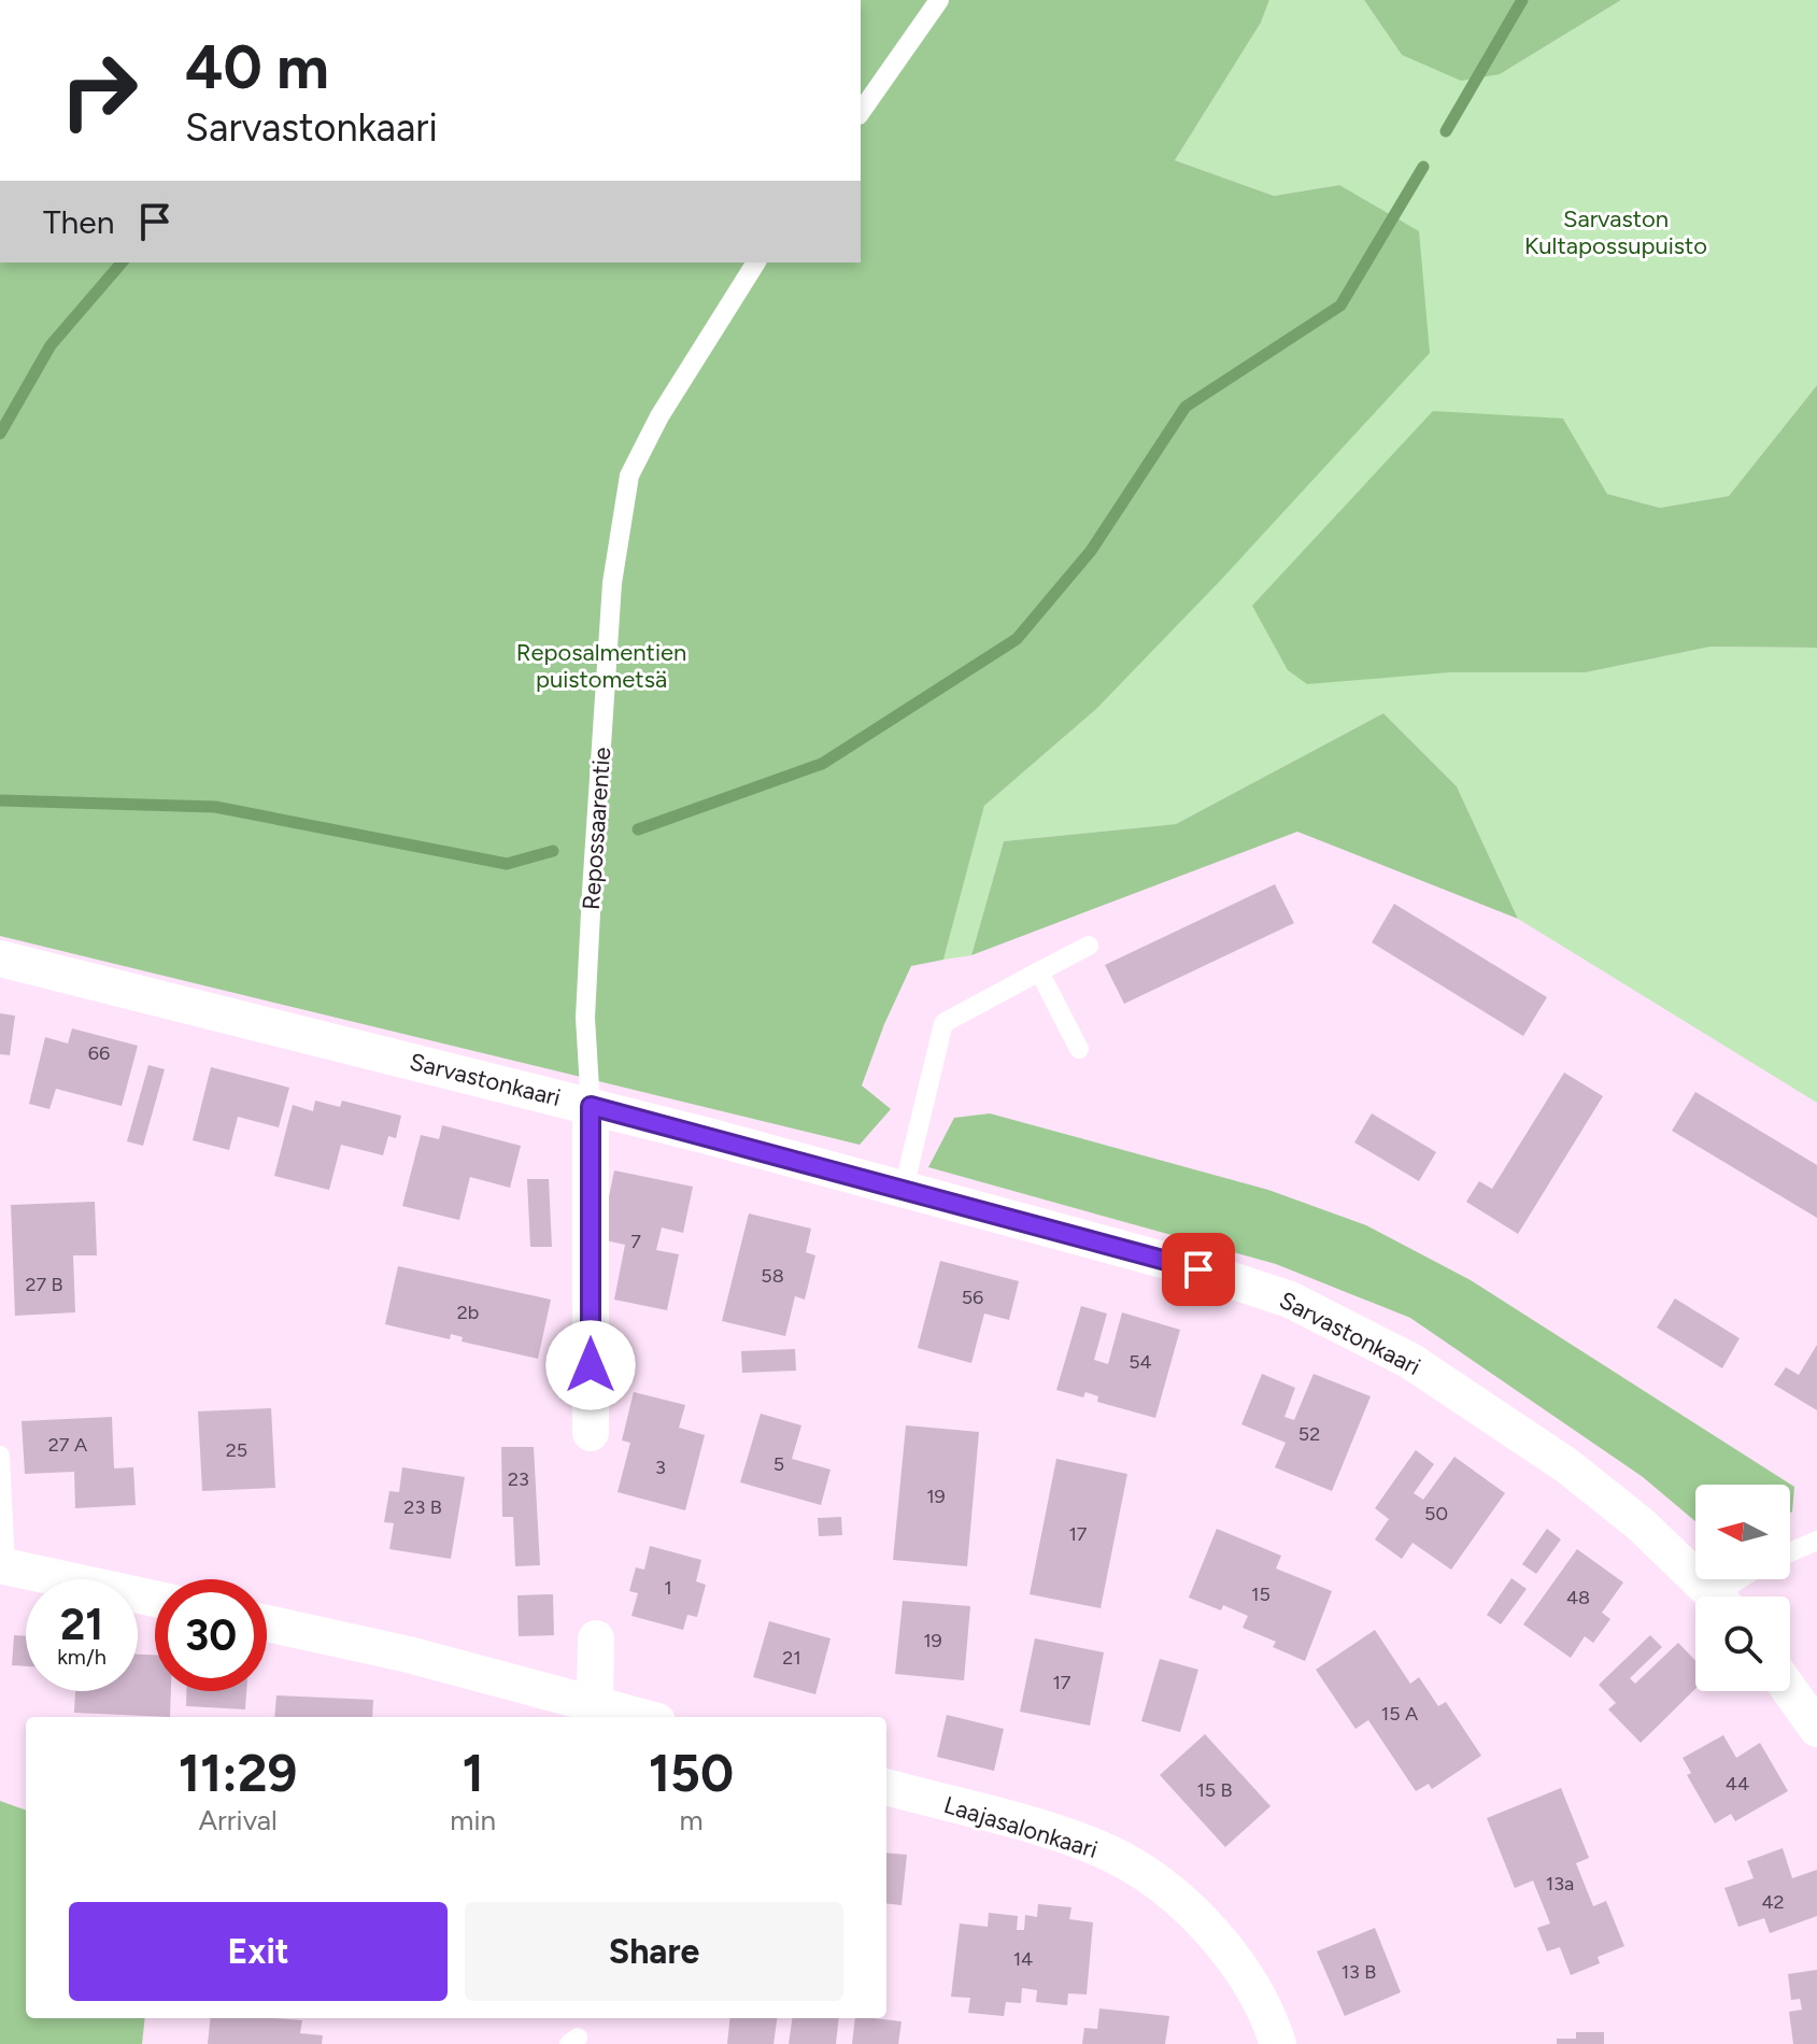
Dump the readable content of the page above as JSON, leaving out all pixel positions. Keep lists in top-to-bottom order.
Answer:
{
  "streets": {
    "street": ["Repossaarentie", "Sarvastonkaari", "Laajasalonkaari"]
  },
  "crossings": [
    ["Repossaarentie", "Sarvastonkaari"]
  ],
  "parks": ["Sarvaston Kultapossupuisto", "Reposalmentien puistometsä"],
  "house_numbers": [
    "66",
    "7",
    "58",
    "27 B",
    "56",
    "2b",
    "54",
    "52",
    "27 A",
    "25",
    "5",
    "3",
    "23",
    "19",
    "23 B",
    "50",
    "17",
    "1",
    "15",
    "48",
    "19",
    "21",
    "17",
    "15 A",
    "44",
    "15 B",
    "13a",
    "42",
    "14",
    "13 B"
  ],
  "north": "left",
  "page": {
    "turn": ["40 m", "Sarvastonkaari"],
    "then": "Then",
    "speed": "21 km/h",
    "limit": "30",
    "eta": [
      "11:29",
      "Arrival",
      "1",
      "min",
      "150",
      "m"
    ],
    "buttons": ["Exit", "Share"]
  }
}
